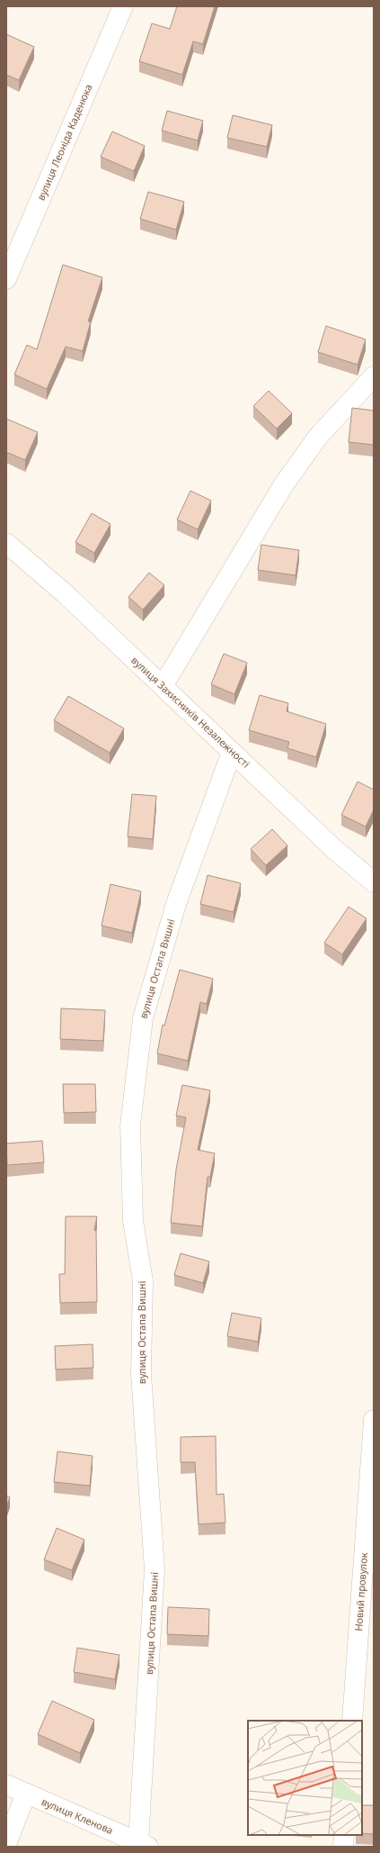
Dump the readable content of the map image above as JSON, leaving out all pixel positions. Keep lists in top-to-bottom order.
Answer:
{
  "streets": {
    "street": [
      "вулиця Леоніда Каденюка",
      "вулиця Захисників Незалежності",
      "вулиця Остапа Вишні",
      "Новий провулок",
      "вулиця Кленова"
    ]
  },
  "crossings": [
    ["вулиця Захисників Незалежності", "вулиця Остапа Вишні"],
    ["вулиця Остапа Вишні", "вулиця Кленова"]
  ]
}
